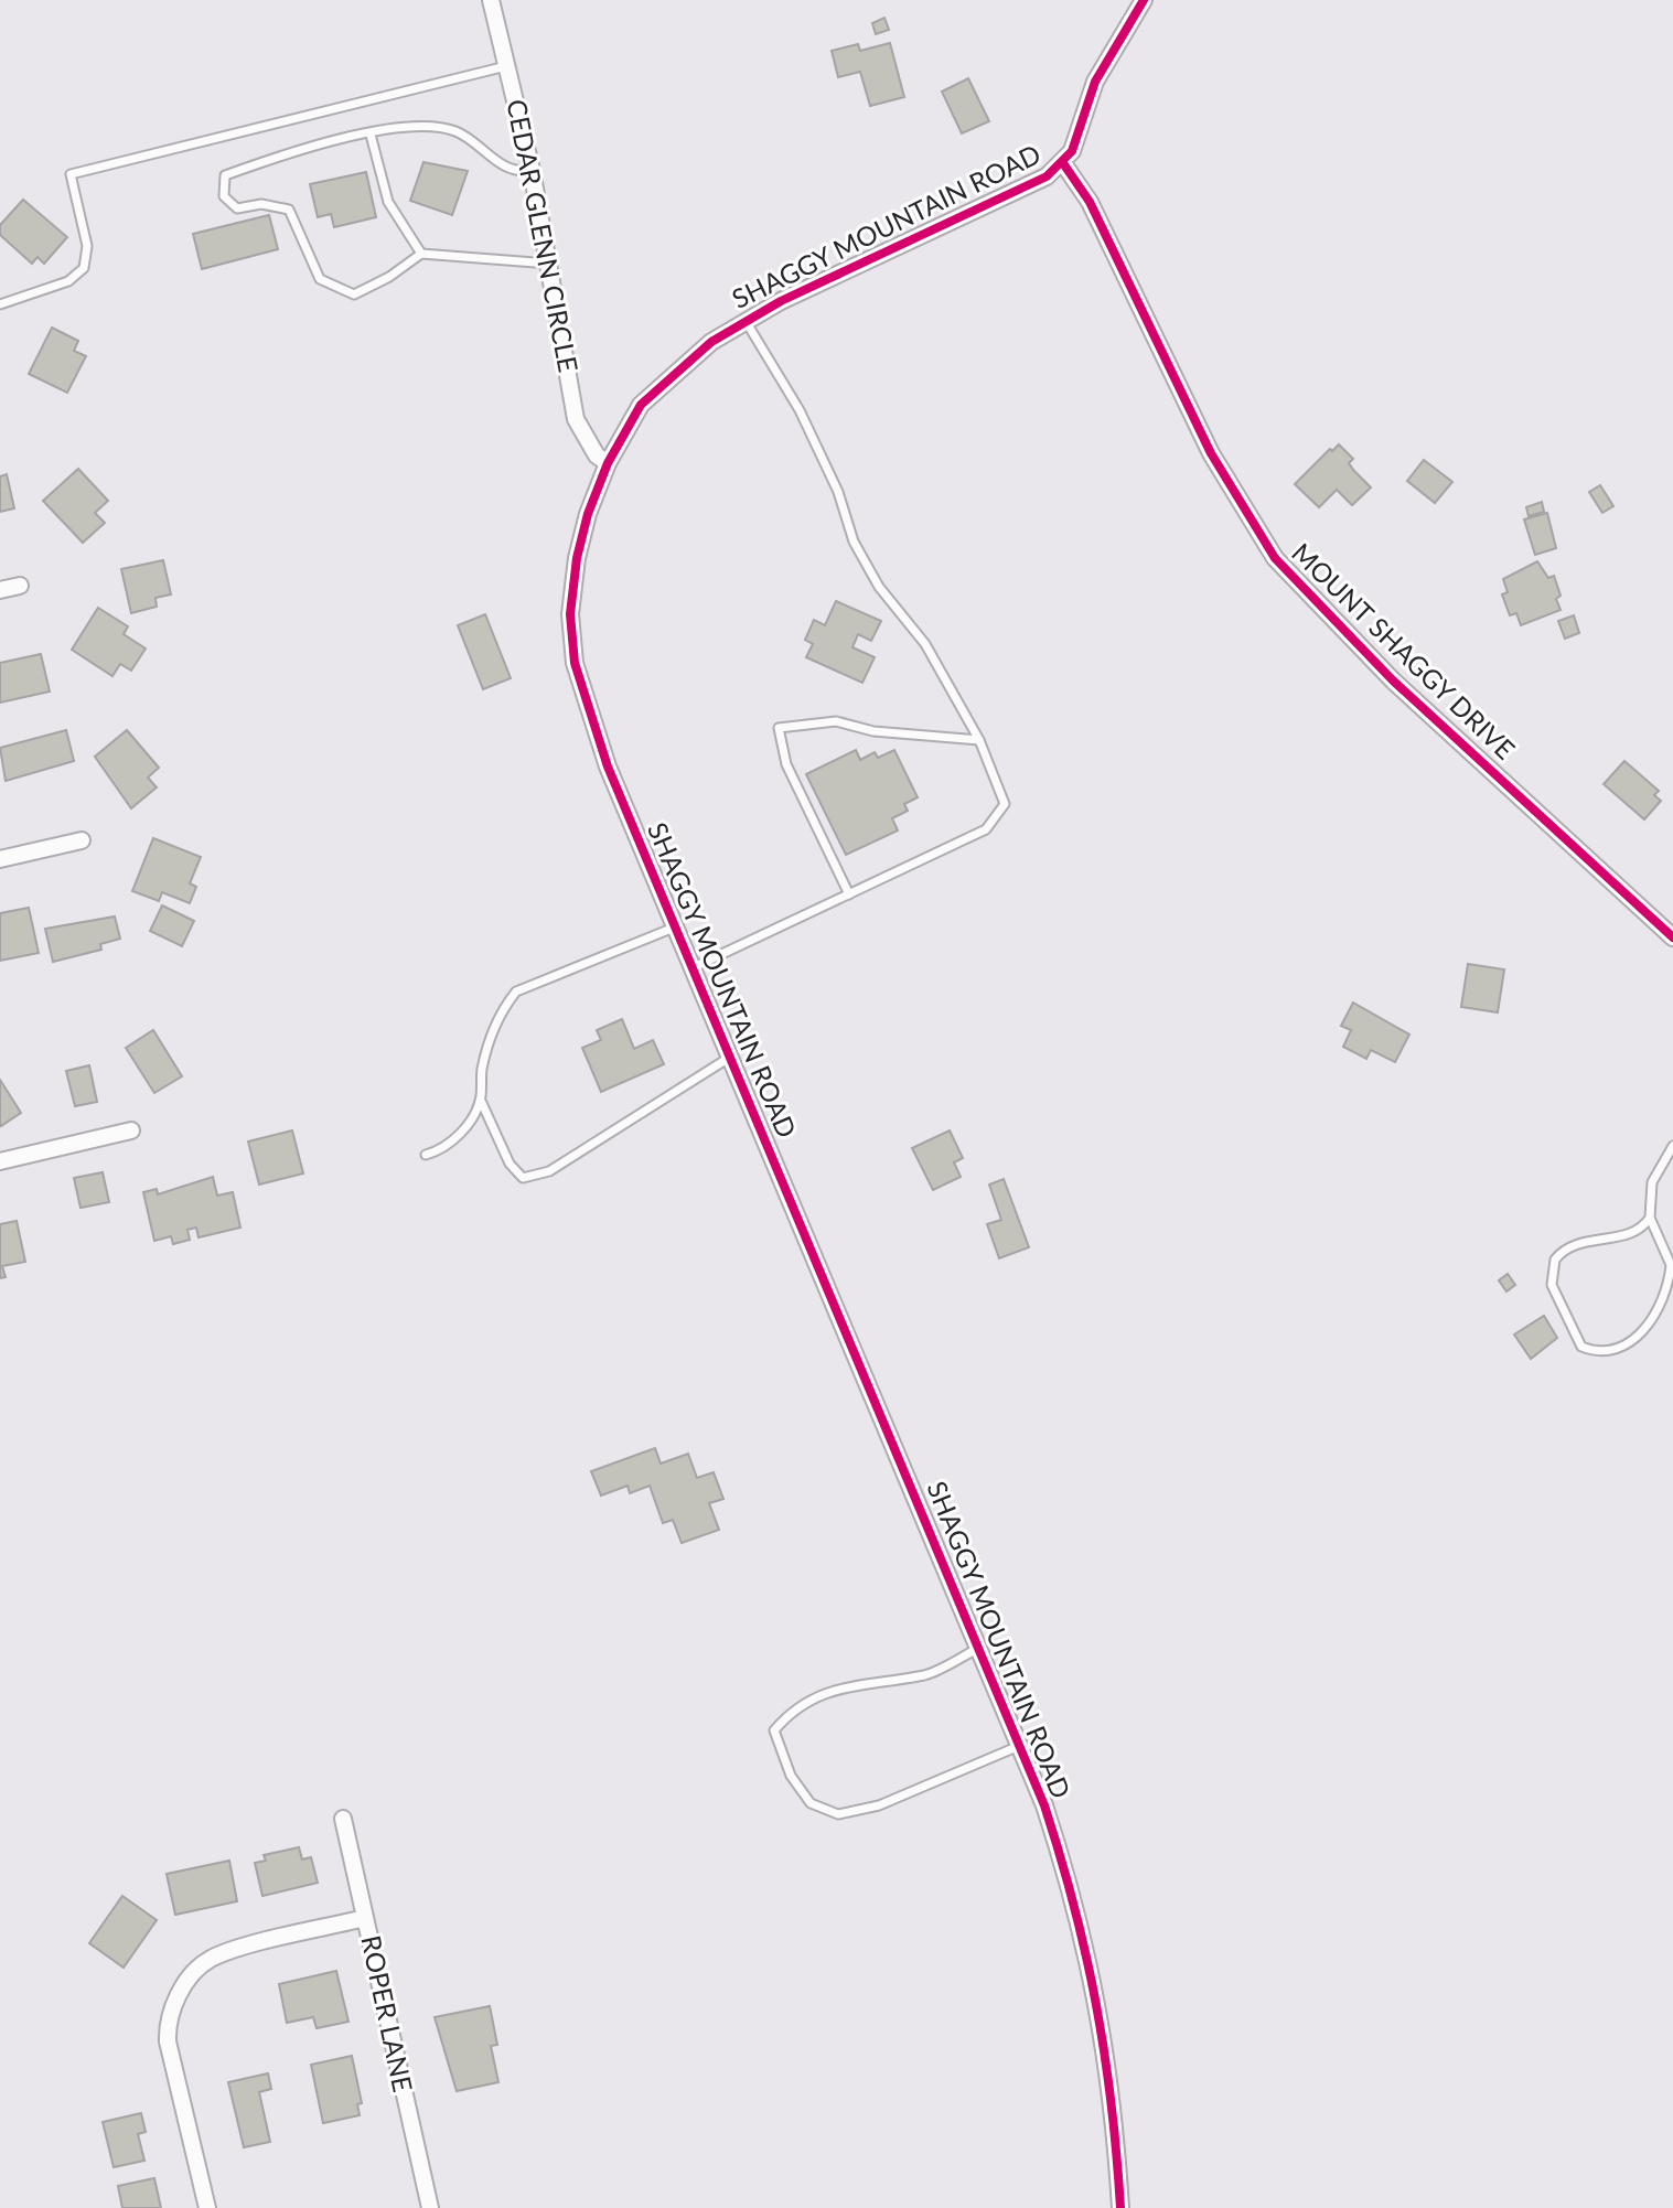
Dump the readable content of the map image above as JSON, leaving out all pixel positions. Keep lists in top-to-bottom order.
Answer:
{
  "streets": {
    "street": [
      "SHAGGY MOUNTAIN ROAD",
      "CEDAR GLENN CIRCLE",
      "MOUNT SHAGGY DRIVE",
      "ROPER LANE"
    ]
  },
  "crossings": [
    ["SHAGGY MOUNTAIN ROAD", "CEDAR GLENN CIRCLE"],
    ["SHAGGY MOUNTAIN ROAD", "MOUNT SHAGGY DRIVE"]
  ]
}
